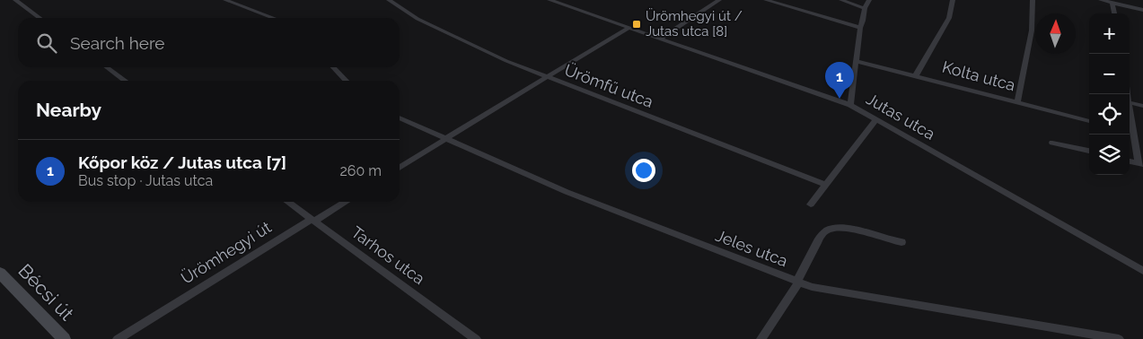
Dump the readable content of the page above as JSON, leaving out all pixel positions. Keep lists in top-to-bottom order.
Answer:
{
  "streets": {
    "street": [
      "Kolta utca",
      "Ürömfű utca",
      "Jutas utca",
      "Jeles utca",
      "Ürömhegyi út",
      "Tarhos utca",
      "Bécsi út"
    ]
  },
  "crossings": [
    ["Ürömhegyi út", "Tarhos utca"]
  ],
  "places": {
    "transit": ["Ürömhegyi út / Jutas utca [8]"]
  },
  "north": "top",
  "page": {
    "map_buttons": ["+", "−"],
    "search": "Search here",
    "pins": "1",
    "heading": "Nearby",
    "list": [
      {
        "mark": "1",
        "name": "Kőpor köz / Jutas utca [7]",
        "note": "Bus stop · Jutas utca",
        "value": "260 m"
      }
    ]
  }
}
